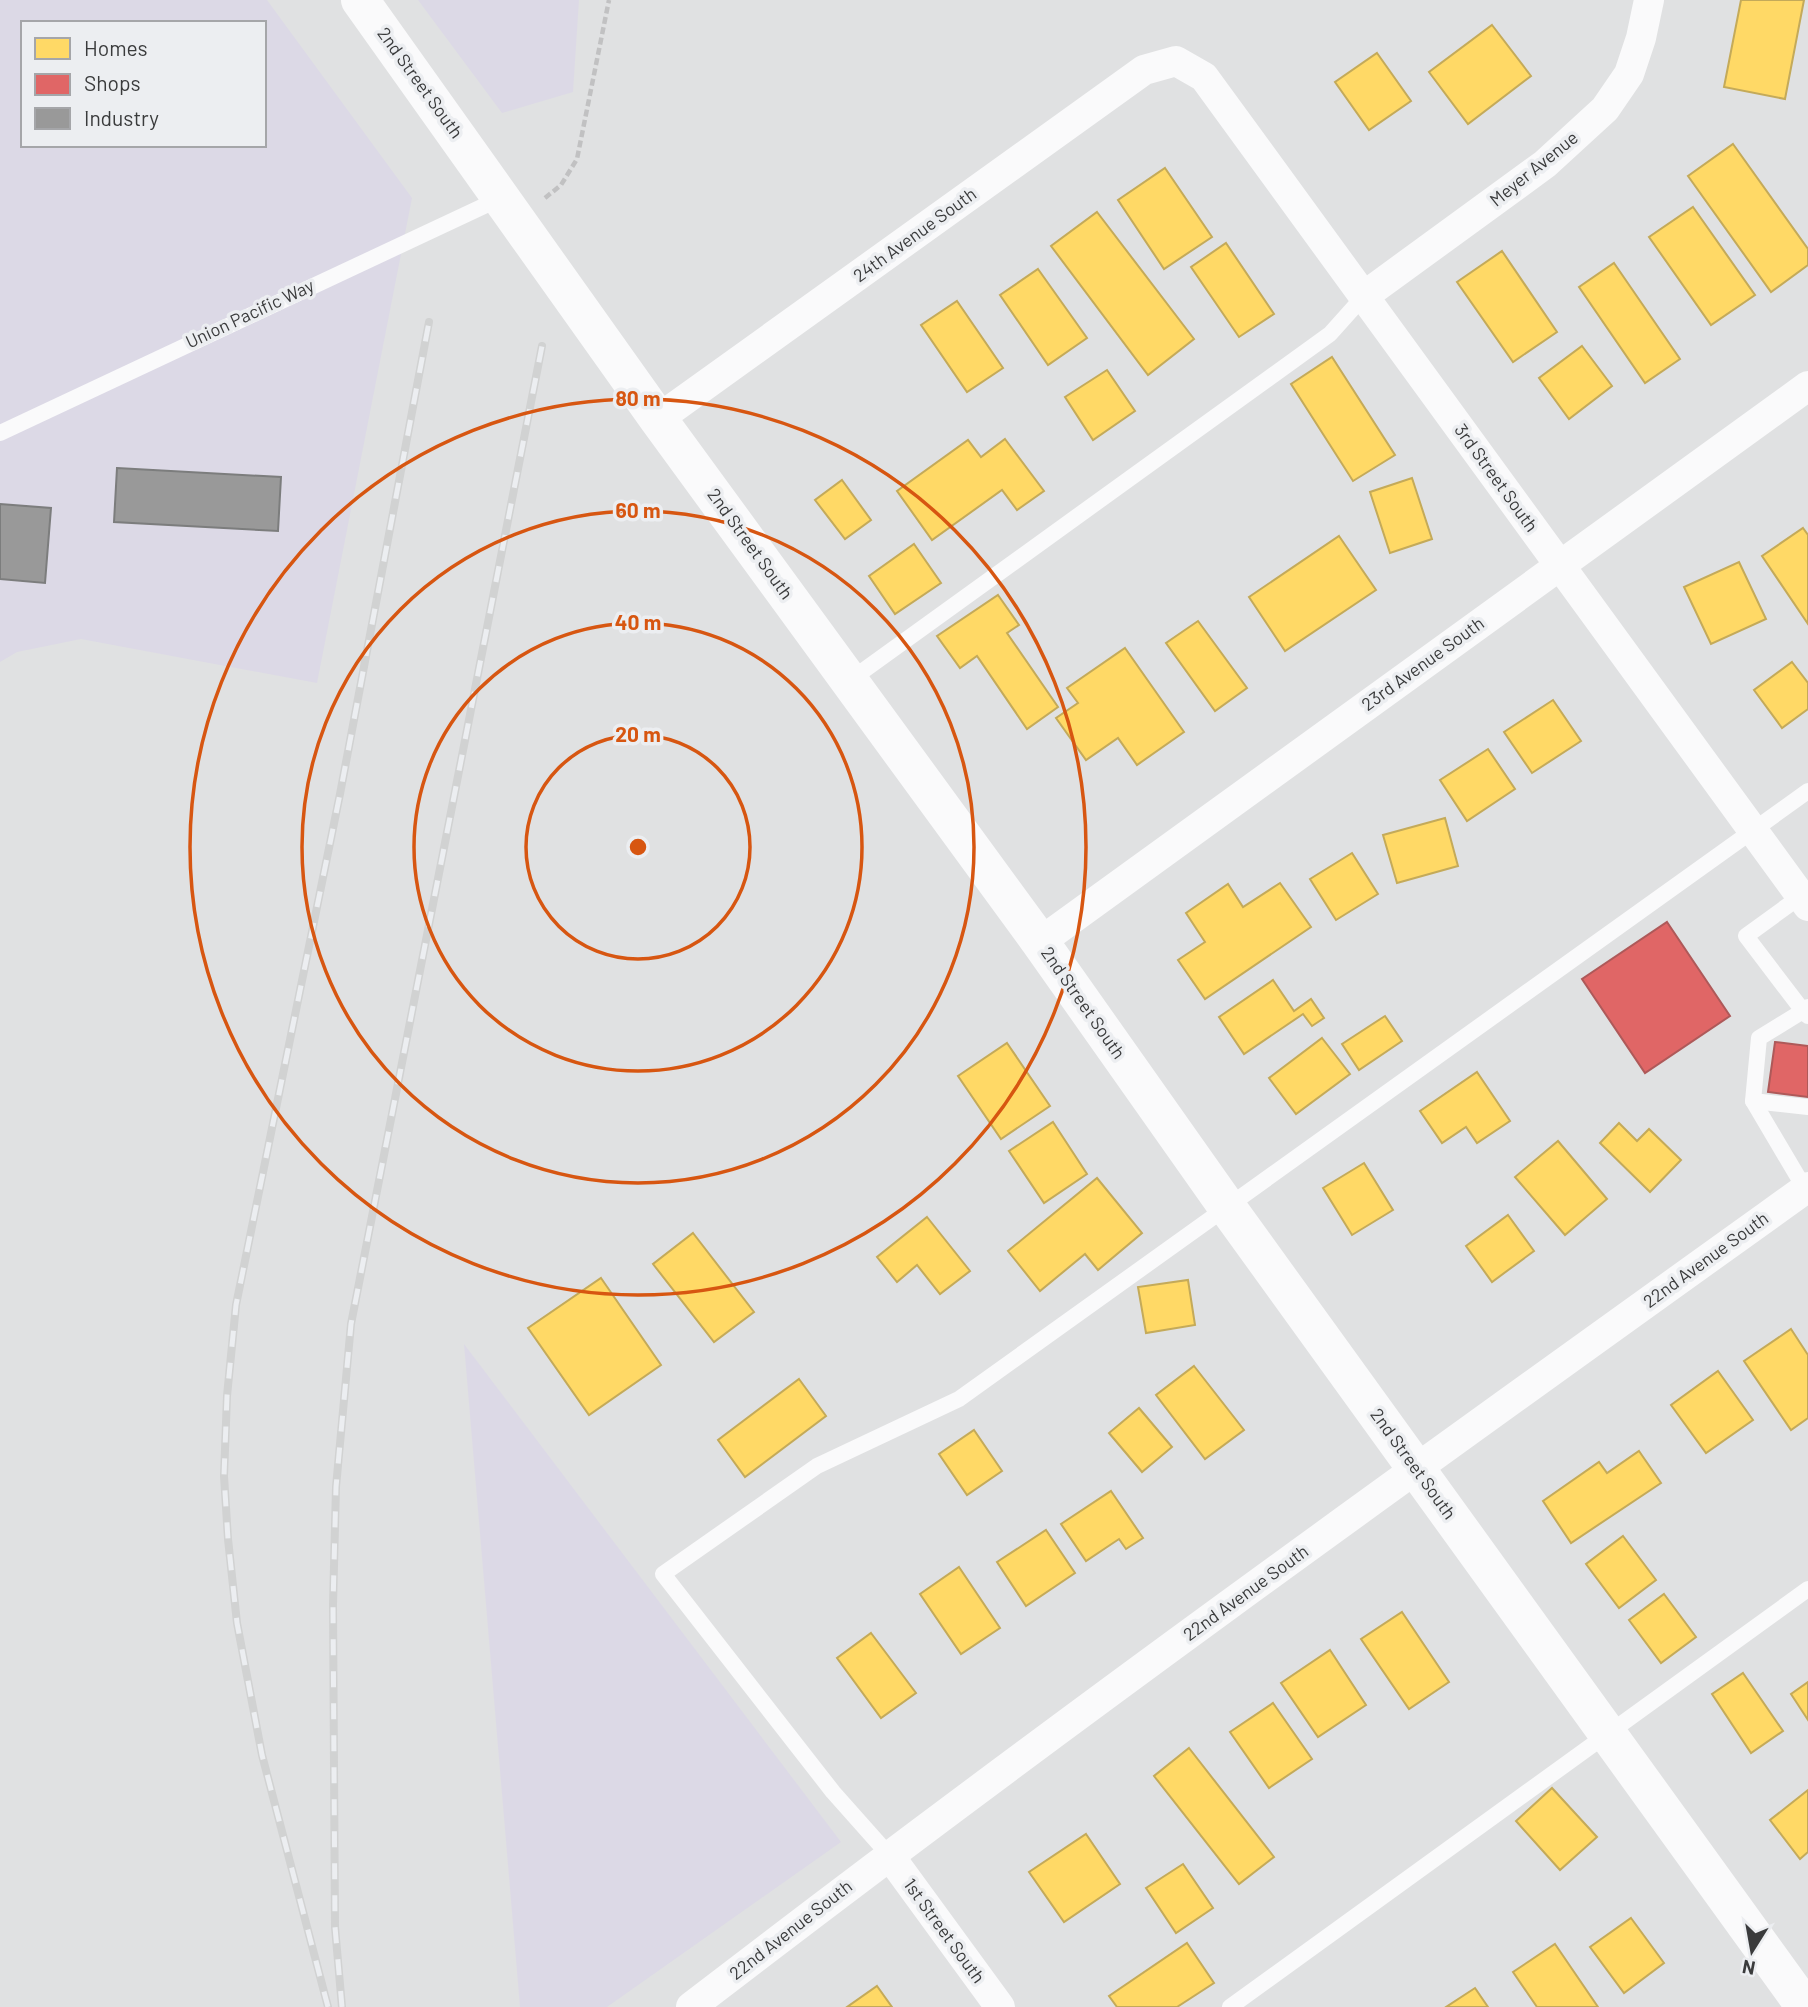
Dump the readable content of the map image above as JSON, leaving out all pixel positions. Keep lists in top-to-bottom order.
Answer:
{
  "streets": {
    "street": [
      "2nd Street South",
      "Meyer Avenue",
      "24th Avenue South",
      "3rd Street South",
      "23rd Avenue South",
      "22nd Avenue South",
      "1st Street South"
    ],
    "lane": ["Union Pacific Way"]
  },
  "crossings": [
    ["2nd Street South", "24th Avenue South"],
    ["2nd Street South", "Union Pacific Way"],
    ["2nd Street South", "23rd Avenue South"],
    ["2nd Street South", "22nd Avenue South"],
    ["Meyer Avenue", "3rd Street South"],
    ["24th Avenue South", "3rd Street South"],
    ["3rd Street South", "23rd Avenue South"],
    ["22nd Avenue South", "1st Street South"]
  ],
  "legend": ["Homes", "Shops", "Industry"],
  "north": "bottom",
  "rings": [
    "80 m",
    "60 m",
    "40 m",
    "20 m"
  ]
}
